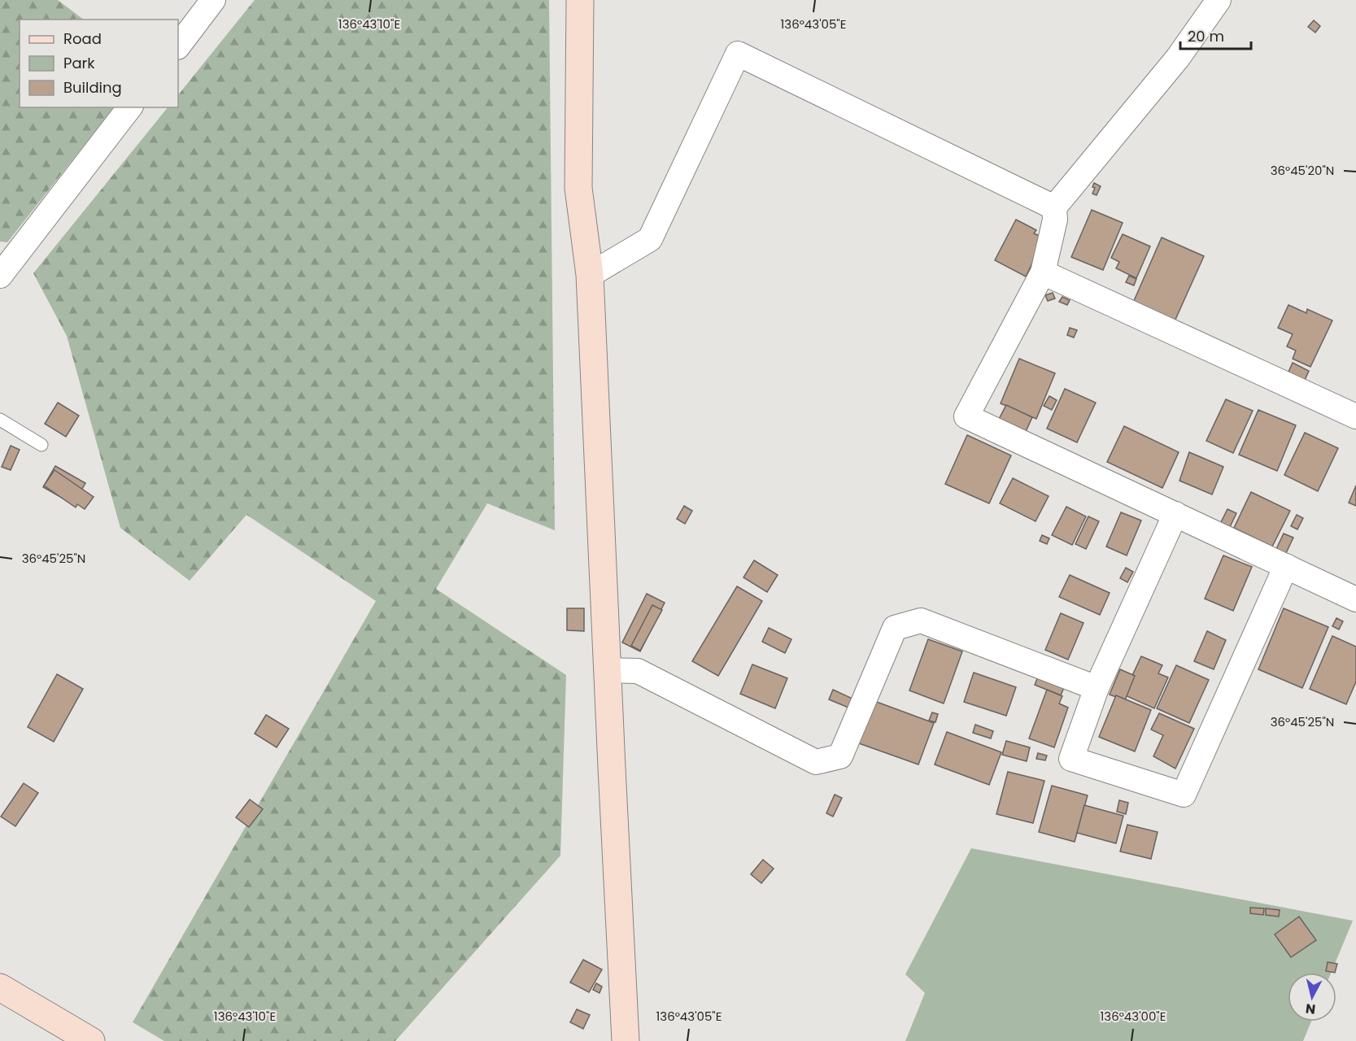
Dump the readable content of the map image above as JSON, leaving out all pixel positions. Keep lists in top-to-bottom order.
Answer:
{
  "legend": ["Road", "Park", "Building"],
  "scale_bar": "20 m",
  "north": "bottom",
  "coordinates": [
    "136°43'10\"E",
    "136°43'05\"E",
    "36°45'20\"N",
    "36°45'25\"N",
    "136°43'00\"E"
  ]
}
